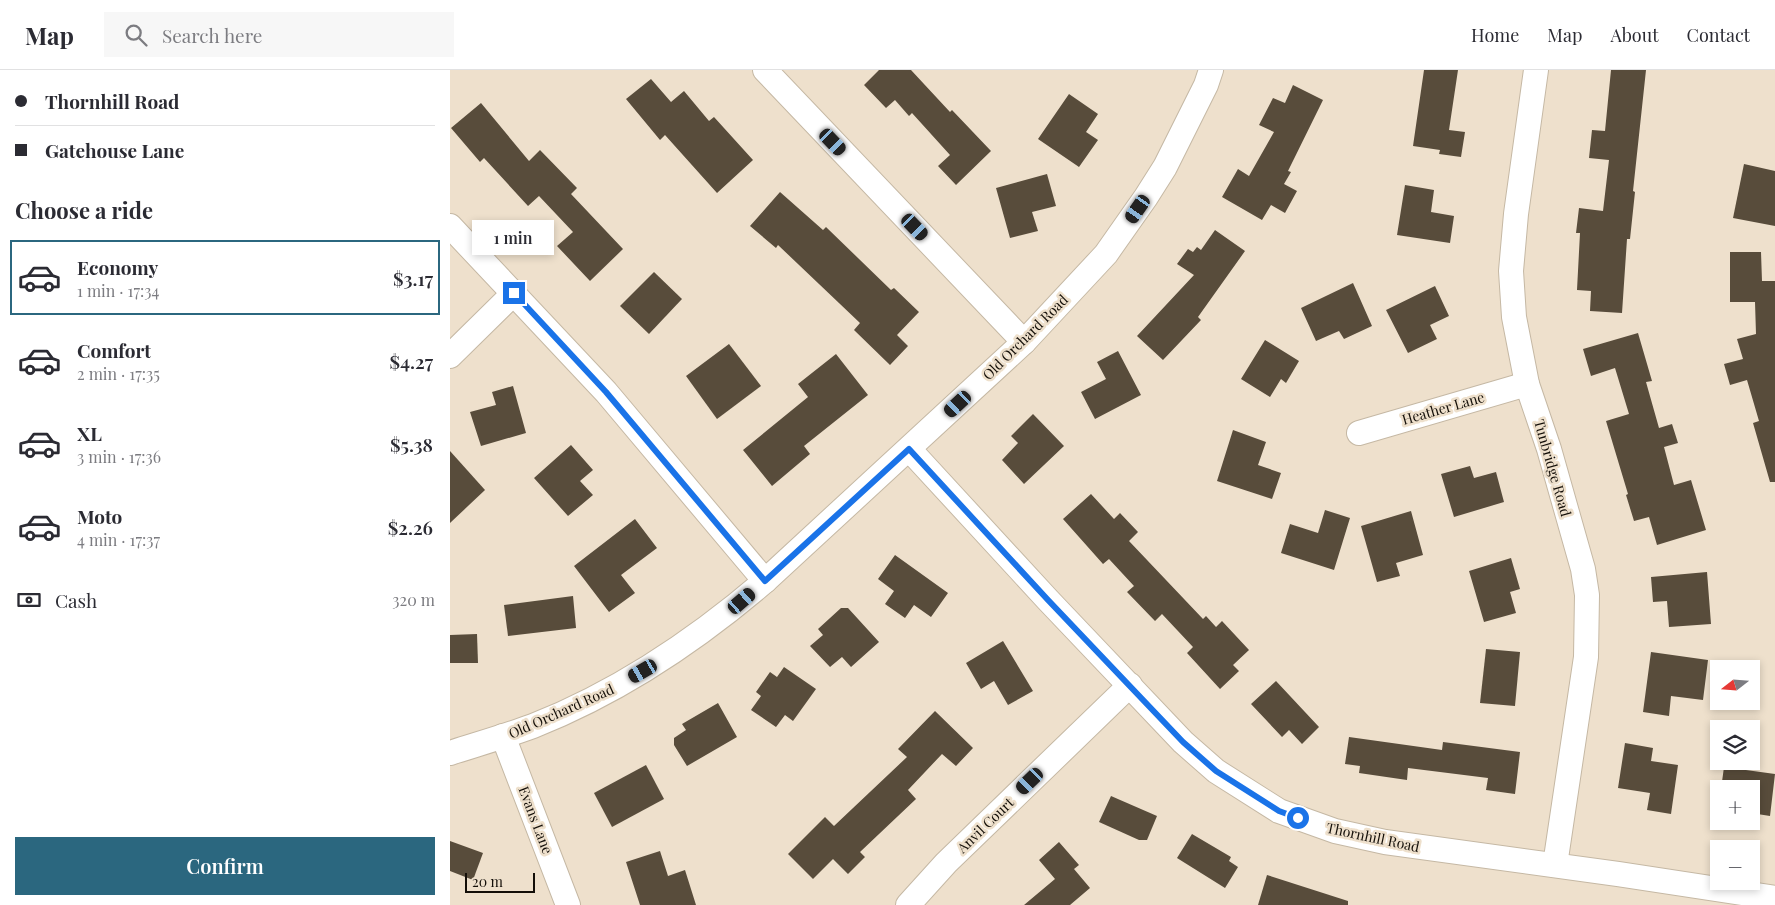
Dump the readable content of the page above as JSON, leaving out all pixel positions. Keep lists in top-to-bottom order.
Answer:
{
  "streets": {
    "street": [
      "Old Orchard Road",
      "Heather Lane",
      "Tunbridge Road",
      "Evans Lane",
      "Anvil Court",
      "Thornhill Road"
    ]
  },
  "crossings": [
    ["Old Orchard Road", "Evans Lane"],
    ["Old Orchard Road", "Thornhill Road"],
    ["Heather Lane", "Tunbridge Road"],
    ["Tunbridge Road", "Thornhill Road"],
    ["Anvil Court", "Thornhill Road"]
  ],
  "scale_bar": "20 m",
  "north": "left",
  "page": {
    "header": "Map",
    "search": "Search here",
    "nav": [
      "Home",
      "Map",
      "About",
      "Contact"
    ],
    "banner": ["Thornhill Road", "Gatehouse Lane"],
    "heading": "Choose a ride",
    "bubble": "1 min",
    "list": [
      {
        "name": "Economy",
        "note": "1 min · 17:34",
        "value": "$3.17"
      },
      {
        "name": "Comfort",
        "note": "2 min · 17:35",
        "value": "$4.27"
      },
      {
        "name": "XL",
        "note": "3 min · 17:36",
        "value": "$5.38"
      },
      {
        "name": "Moto",
        "note": "4 min · 17:37",
        "value": "$2.26"
      }
    ],
    "pay": ["Cash", "320 m"],
    "map_buttons": ["+", "−"],
    "buttons": "Confirm",
    "scale": "20 m"
  }
}
